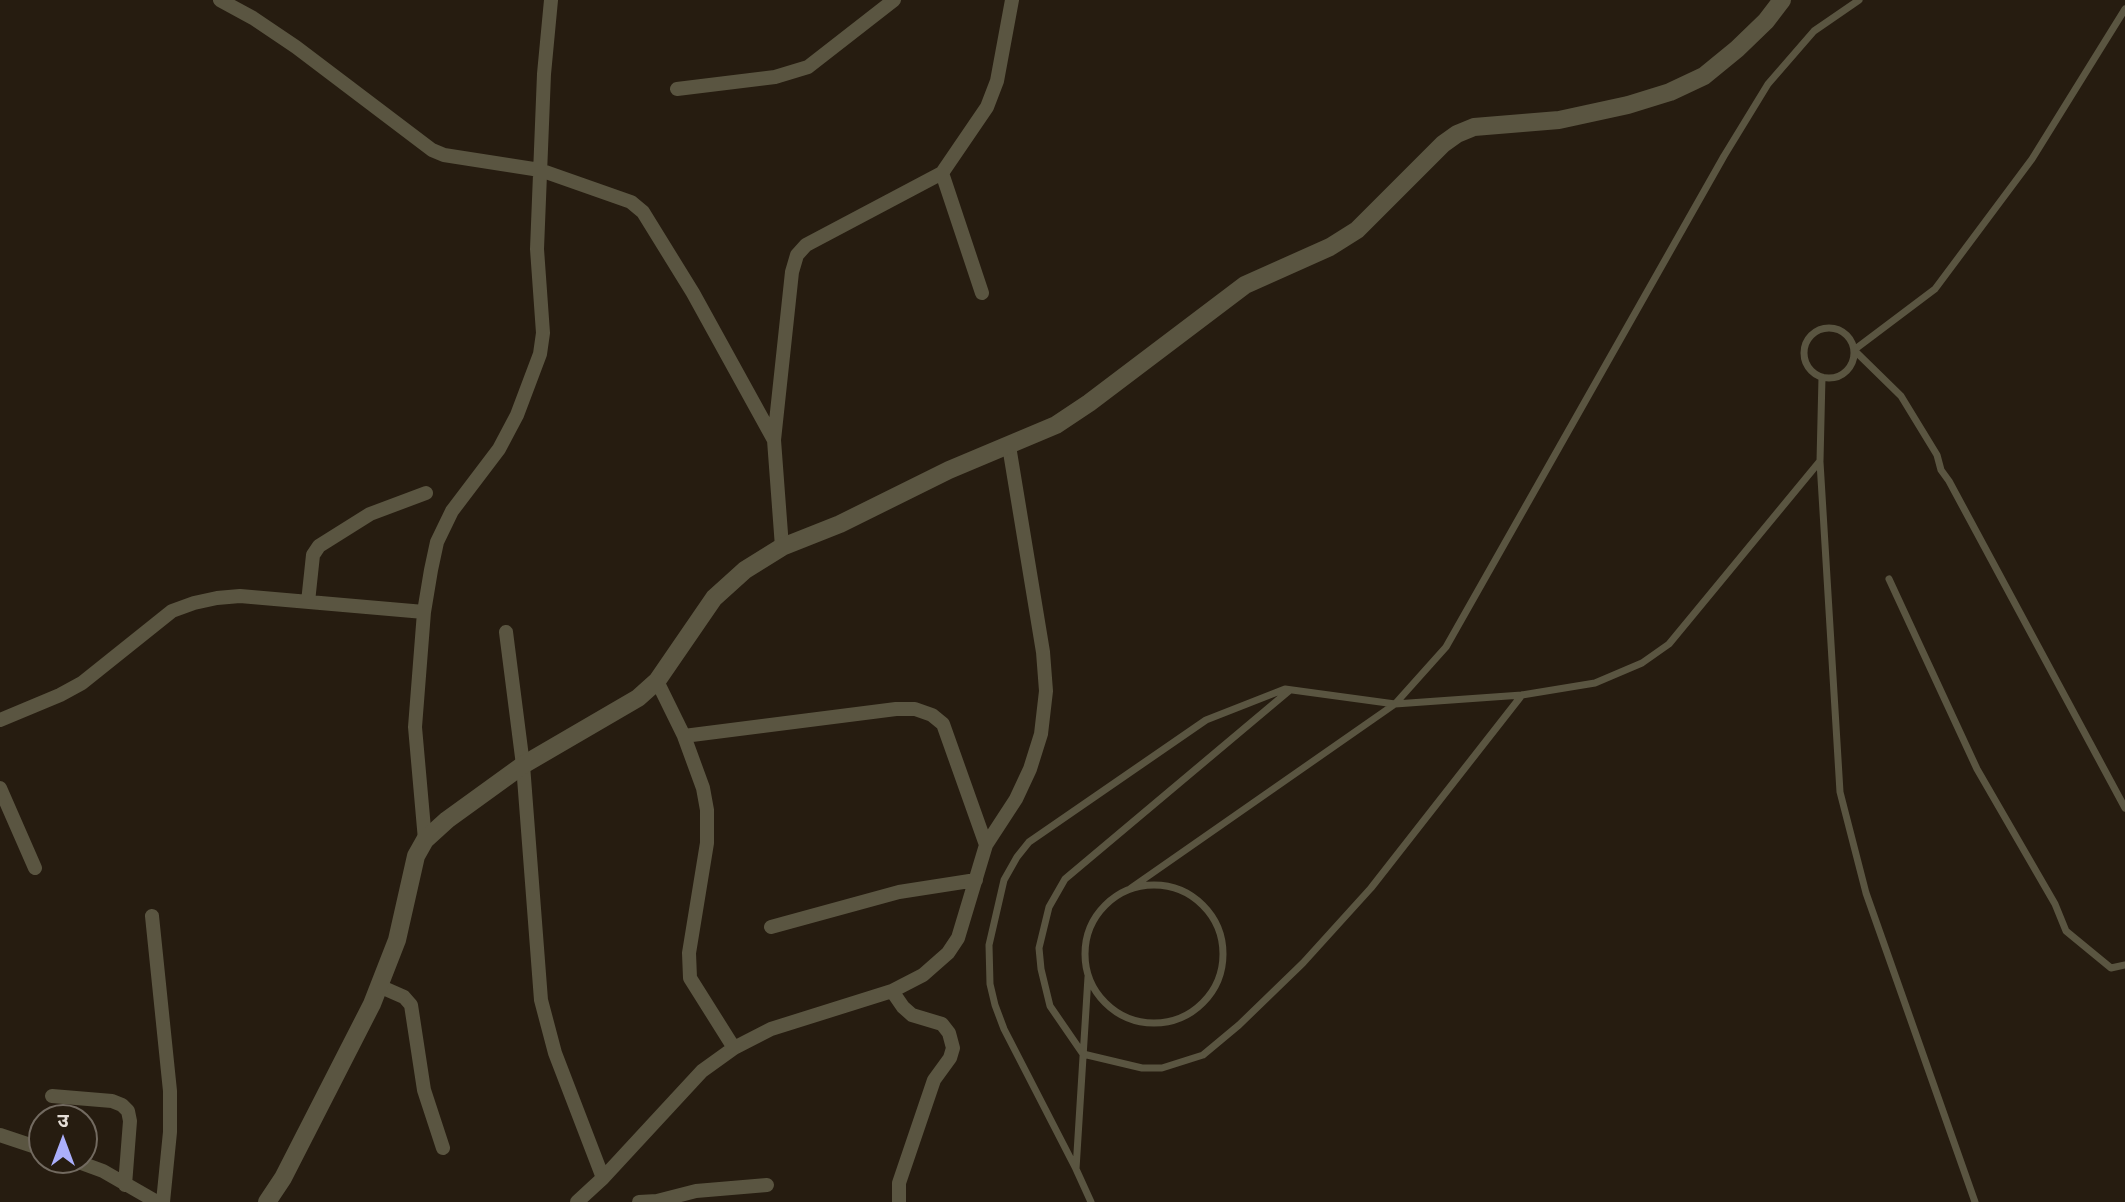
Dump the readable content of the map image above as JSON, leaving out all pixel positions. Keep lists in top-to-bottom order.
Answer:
{
  "north": "top"
}
